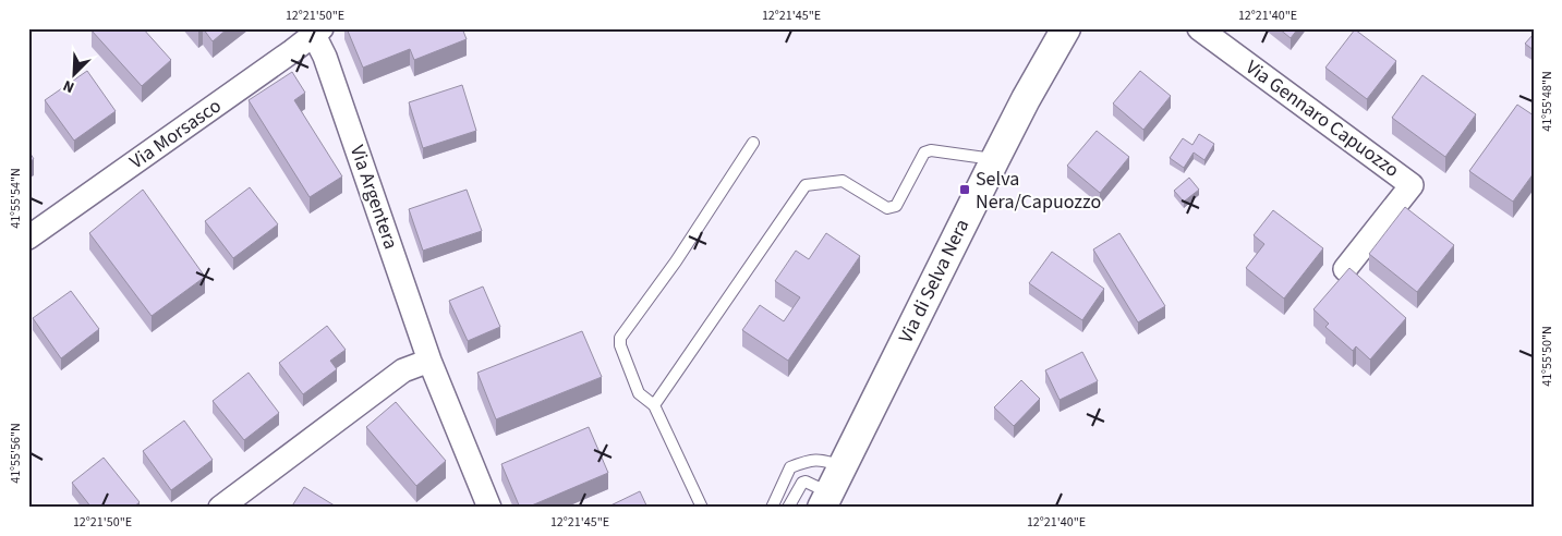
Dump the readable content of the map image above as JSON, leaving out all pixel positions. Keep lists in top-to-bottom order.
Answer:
{
  "streets": {
    "street": [
      "Via Gennaro Capuozzo",
      "Via Morsasco",
      "Via Argentera",
      "Via di Selva Nera"
    ]
  },
  "crossings": [
    ["Via Morsasco", "Via Argentera"]
  ],
  "places": {
    "transit": ["Selva Nera/Capuozzo"]
  },
  "north": "bottom left",
  "coordinates": [
    "12°21'50\"E",
    "12°21'45\"E",
    "12°21'40\"E",
    "41°55'48\"N",
    "41°55'54\"N",
    "41°55'50\"N",
    "41°55'56\"N"
  ]
}
